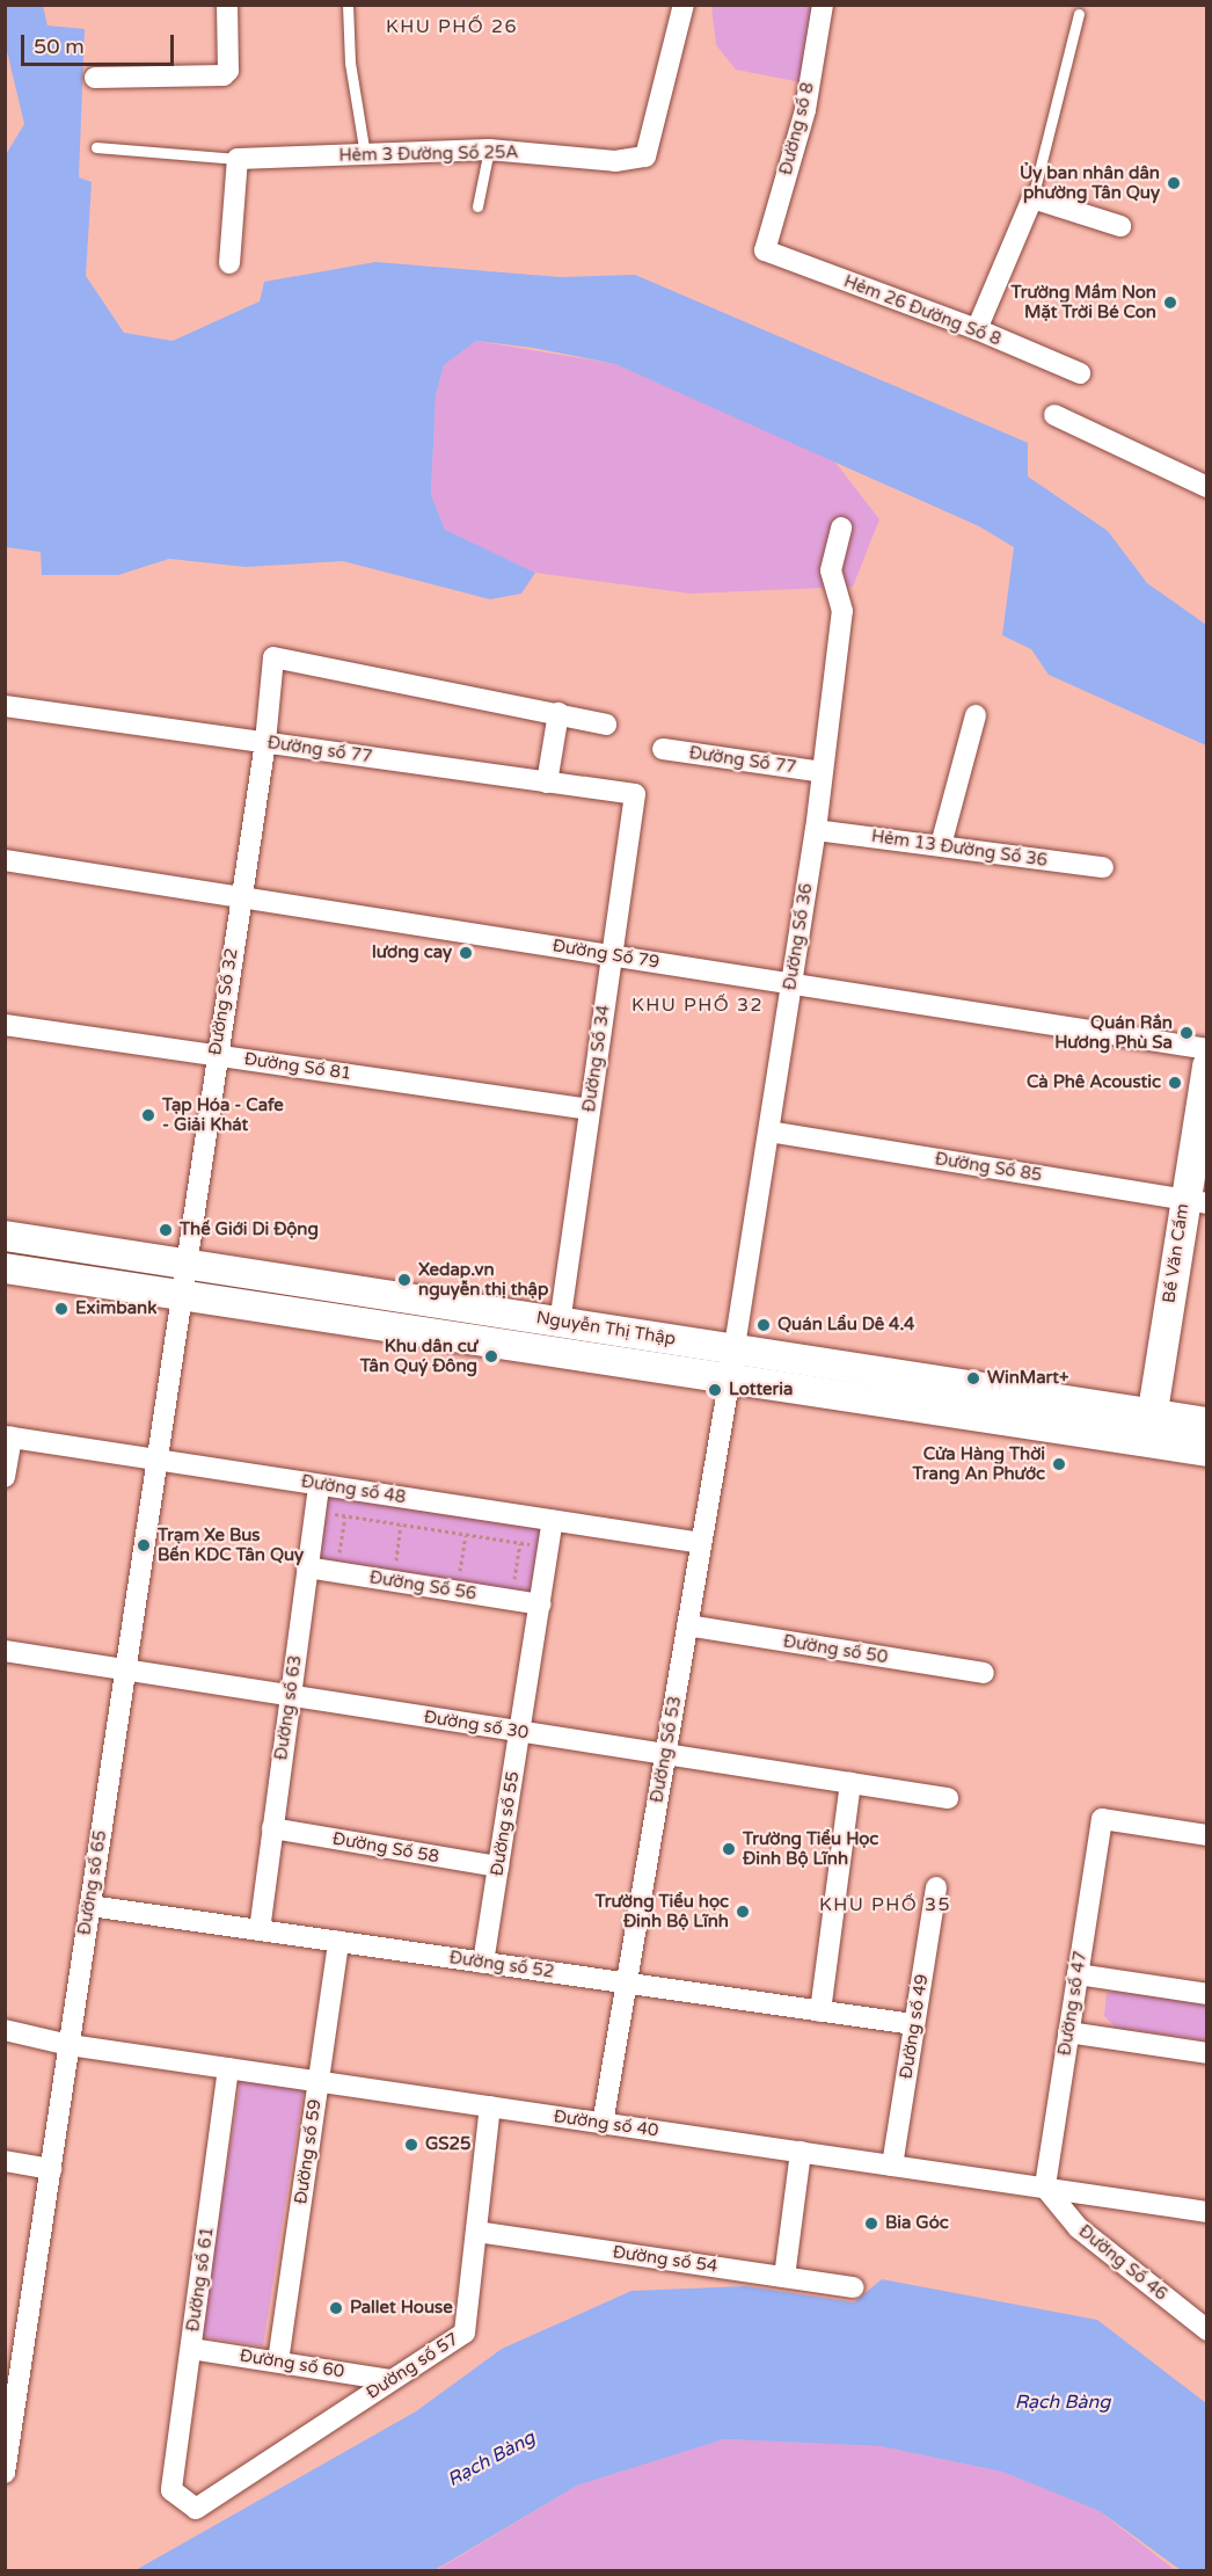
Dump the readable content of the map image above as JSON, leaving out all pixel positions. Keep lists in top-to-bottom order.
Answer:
{
  "streets": {
    "main road": ["Bế Văn Cấm", "Nguyễn Thị Thập"],
    "street": [
      "Đường số 8",
      "Hẻm 3 Đường Số 25A",
      "Hẻm 26 Đường Số 8",
      "Đường số 77",
      "Đường Số 77",
      "Hẻm 13 Đường Số 36",
      "Đường Số 36",
      "Đường Số 79",
      "Đường Số 32",
      "Đường Số 34",
      "Đường Số 81",
      "Đường Số 85",
      "Đường số 48",
      "Đường Số 56",
      "Đường số 50",
      "Đường số 63",
      "Đường số 30",
      "Đường Số 53",
      "Đường số 55",
      "Đường Số 58",
      "Đường số 65",
      "Đường số 52",
      "Đường số 47",
      "Đường số 49",
      "Đường số 40",
      "Đường số 59",
      "Đường số 54",
      "Đường Số 46",
      "Đường số 61",
      "Đường số 60",
      "Đường số 57"
    ]
  },
  "crossings": [
    ["Đường số 8", "Hẻm 26 Đường Số 8"],
    ["Đường số 77", "Đường Số 32"],
    ["Đường số 77", "Đường Số 34"],
    ["Đường Số 77", "Đường Số 36"],
    ["Hẻm 13 Đường Số 36", "Đường Số 36"],
    ["Đường Số 36", "Đường Số 79"],
    ["Đường Số 36", "Đường Số 85"],
    ["Đường Số 36", "Nguyễn Thị Thập"],
    ["Đường Số 36", "Đường Số 53"],
    ["Đường Số 79", "Đường Số 32"],
    ["Đường Số 79", "Đường Số 34"],
    ["Đường Số 32", "Đường Số 81"],
    ["Đường Số 32", "Nguyễn Thị Thập"],
    ["Đường Số 32", "Đường số 65"],
    ["Đường Số 34", "Đường Số 81"],
    ["Đường Số 34", "Nguyễn Thị Thập"],
    ["Đường Số 85", "Bế Văn Cấm"],
    ["Bế Văn Cấm", "Nguyễn Thị Thập"],
    ["Nguyễn Thị Thập", "Đường Số 53"],
    ["Nguyễn Thị Thập", "Đường số 65"],
    ["Đường số 48", "Đường số 63"],
    ["Đường số 48", "Đường Số 53"],
    ["Đường số 48", "Đường số 55"],
    ["Đường số 48", "Đường số 65"],
    ["Đường Số 56", "Đường số 63"],
    ["Đường Số 56", "Đường số 55"],
    ["Đường số 50", "Đường Số 53"],
    ["Đường số 63", "Đường số 30"],
    ["Đường số 63", "Đường Số 58"],
    ["Đường số 63", "Đường số 52"],
    ["Đường số 30", "Đường Số 53"],
    ["Đường số 30", "Đường số 55"],
    ["Đường số 30", "Đường số 65"],
    ["Đường Số 53", "Đường số 52"],
    ["Đường Số 53", "Đường số 40"],
    ["Đường số 55", "Đường Số 58"],
    ["Đường số 55", "Đường số 52"],
    ["Đường số 65", "Đường số 52"],
    ["Đường số 65", "Đường số 40"],
    ["Đường số 52", "Đường số 49"],
    ["Đường số 52", "Đường số 59"],
    ["Đường số 47", "Đường số 40"],
    ["Đường số 47", "Đường Số 46"],
    ["Đường số 49", "Đường số 40"],
    ["Đường số 40", "Đường số 59"],
    ["Đường số 40", "Đường Số 46"],
    ["Đường số 40", "Đường số 61"],
    ["Đường số 40", "Đường số 57"],
    ["Đường số 59", "Đường số 60"],
    ["Đường số 54", "Đường số 57"],
    ["Đường số 61", "Đường số 60"],
    ["Đường số 61", "Đường số 57"],
    ["Đường số 60", "Đường số 57"]
  ],
  "districts": ["KHU PHỐ 26", "KHU PHỐ 32", "KHU PHỐ 35"],
  "water": ["Rạch Bàng"],
  "places": [
    "Ủy ban nhân dân phường Tân Quy",
    "Trường Mầm Non Mặt Trời Bé Con",
    "lương cay",
    "Quán Rắn Hương Phù Sa",
    "Cà Phê Acoustic",
    "Tạp Hóa - Cafe - Giải Khát",
    "Thế Giới Di Động",
    "Xedap.vn nguyễn thị thập",
    "Eximbank",
    "Quán Lẩu Dê 4.4",
    "Khu dân cư Tân Quý Đông",
    "WinMart+",
    "Lotteria",
    "Cửa Hàng Thời Trang An Phước",
    "Trạm Xe Bus Bến KDC Tân Quy",
    "Trường Tiểu Học Đinh Bộ Lĩnh",
    "Trường Tiểu học Đinh Bộ Lĩnh",
    "GS25",
    "Bia Góc",
    "Pallet House"
  ],
  "scale_bar": "50 m"
}
